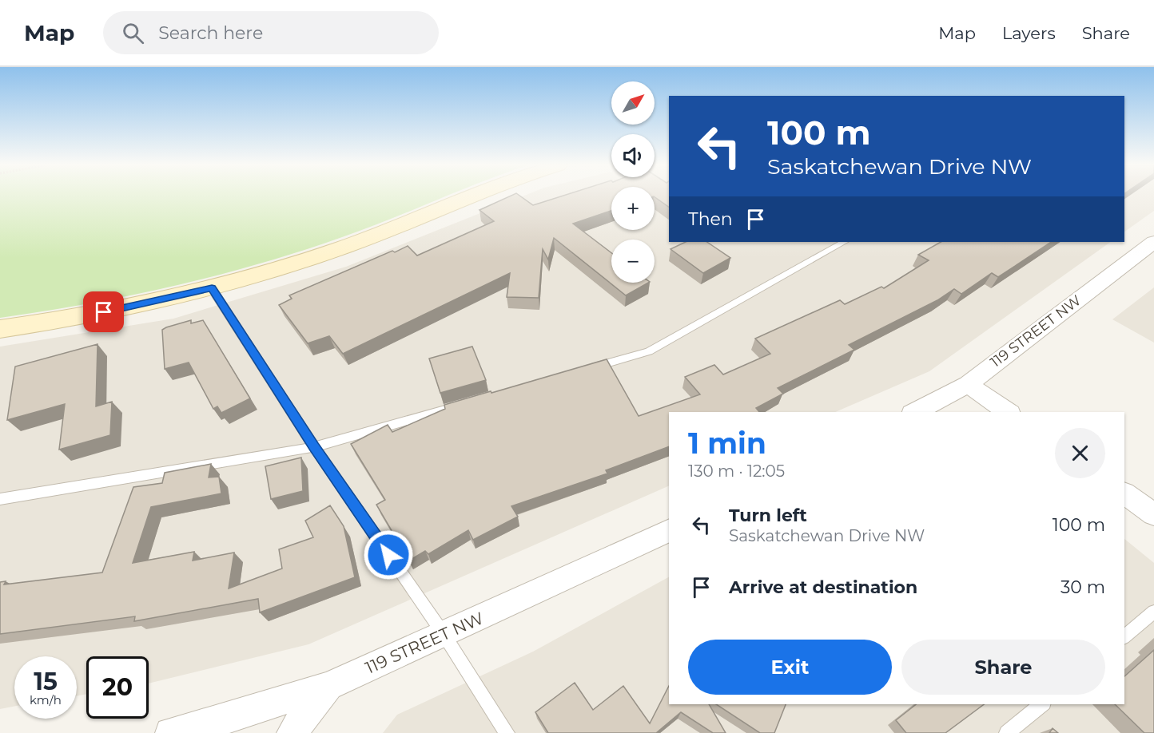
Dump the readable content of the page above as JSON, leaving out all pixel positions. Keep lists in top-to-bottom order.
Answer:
{
  "streets": {
    "street": ["119 STREET NW"]
  },
  "north": "top right",
  "page": {
    "header": "Map",
    "search": "Search here",
    "nav": ["Map", "Layers", "Share"],
    "map_buttons": ["+", "−"],
    "turn": ["100 m", "Saskatchewan Drive NW"],
    "then": "Then",
    "heading": ["1 min", "130 m · 12:05"],
    "list": [
      {
        "name": "Turn left",
        "note": "Saskatchewan Drive NW",
        "value": "100 m"
      },
      {
        "name": "Arrive at destination",
        "value": "30 m"
      }
    ],
    "buttons": ["Exit", "Share"],
    "speed": "15 km/h",
    "limit": "20"
  }
}
